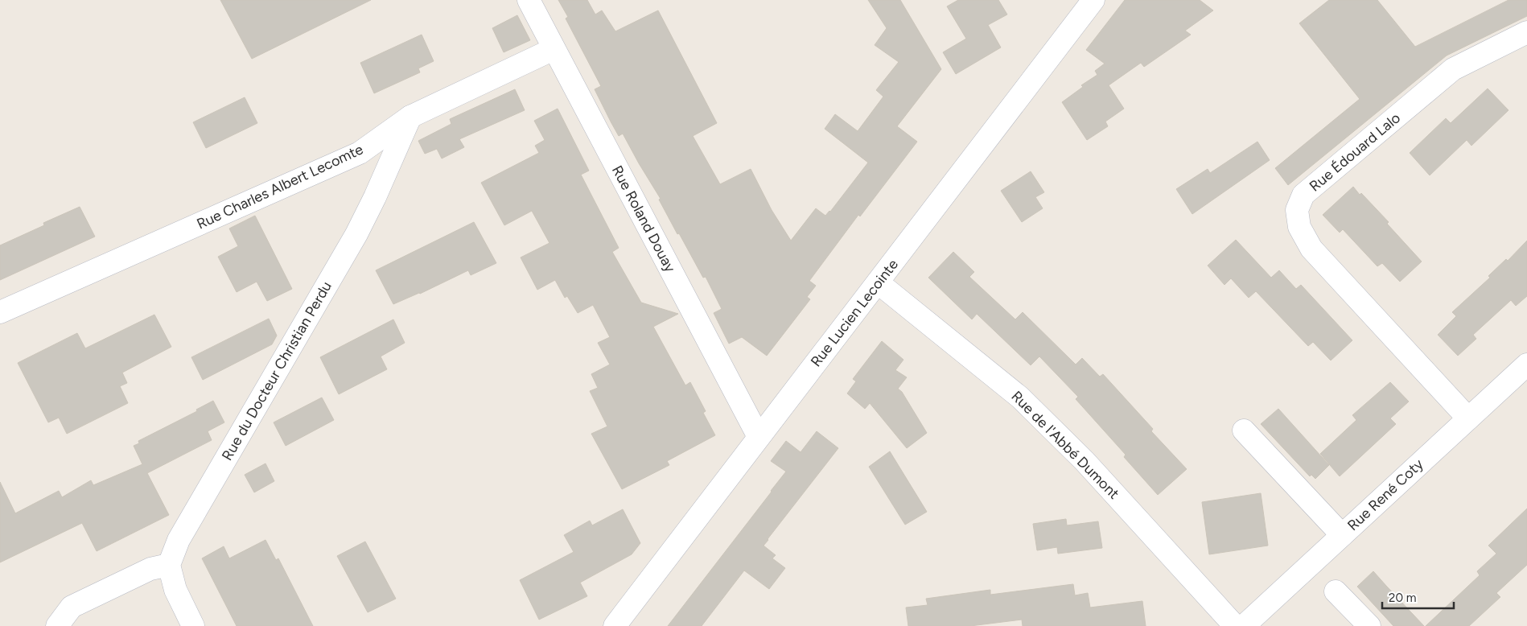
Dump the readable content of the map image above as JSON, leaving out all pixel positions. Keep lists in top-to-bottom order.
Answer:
{
  "streets": {
    "street": [
      "Rue Édouard Lalo",
      "Rue Charles Albert Lecomte",
      "Rue Roland Douay",
      "Rue Lucien Lecointe",
      "Rue du Docteur Christian Perdu",
      "Rue de l'Abbé Dumont",
      "Rue René Coty"
    ]
  },
  "crossings": [
    ["Rue Édouard Lalo", "Rue René Coty"],
    ["Rue Charles Albert Lecomte", "Rue Roland Douay"],
    ["Rue Charles Albert Lecomte", "Rue du Docteur Christian Perdu"],
    ["Rue Roland Douay", "Rue Lucien Lecointe"],
    ["Rue Lucien Lecointe", "Rue de l'Abbé Dumont"]
  ],
  "scale_bar": "20 m"
}
